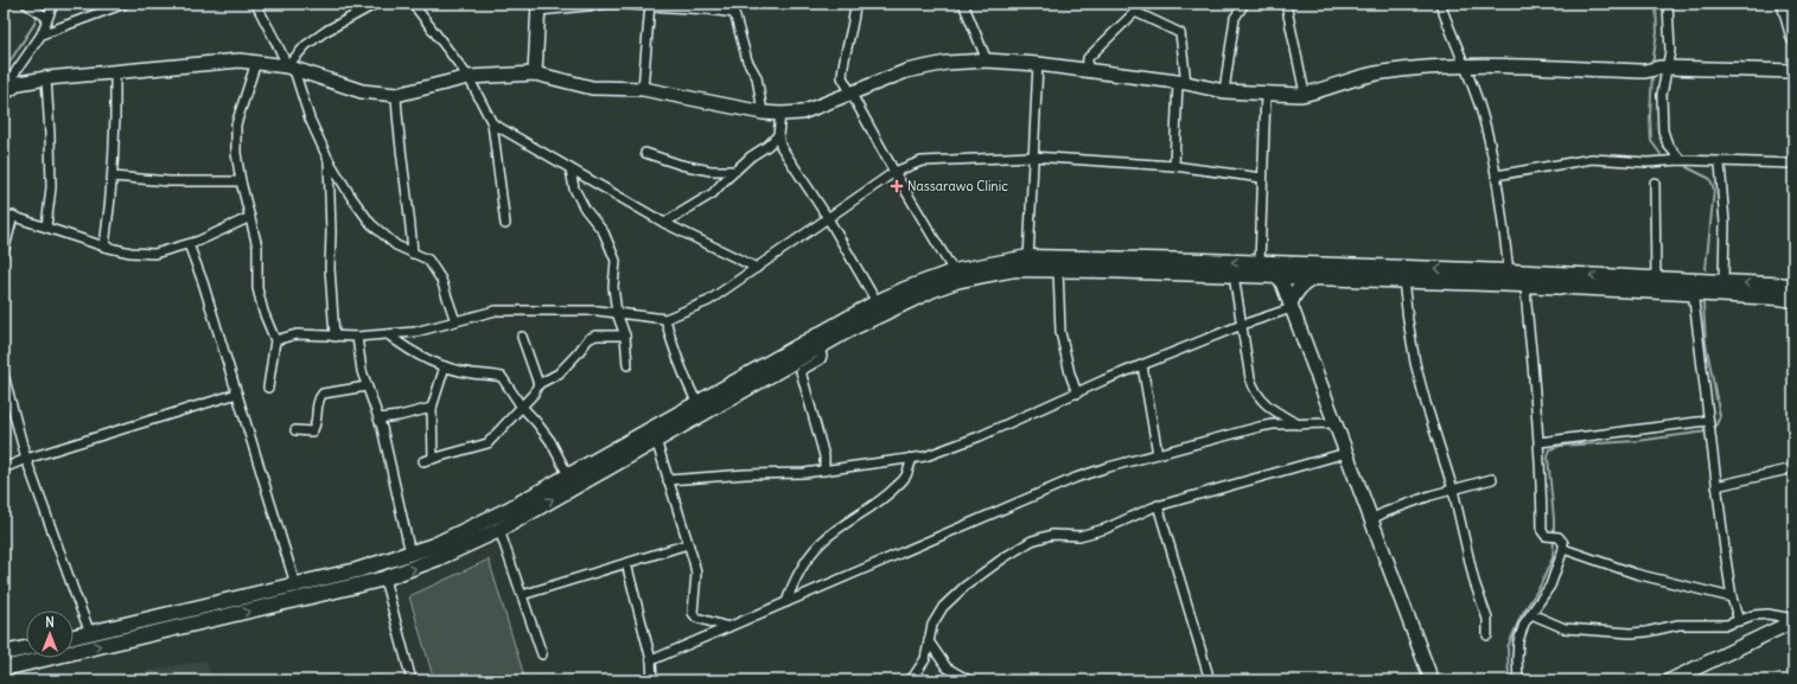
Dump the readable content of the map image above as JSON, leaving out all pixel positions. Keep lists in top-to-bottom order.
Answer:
{
  "places": {
    "health": ["Nassarawo Clinic"]
  },
  "north": "top"
}
